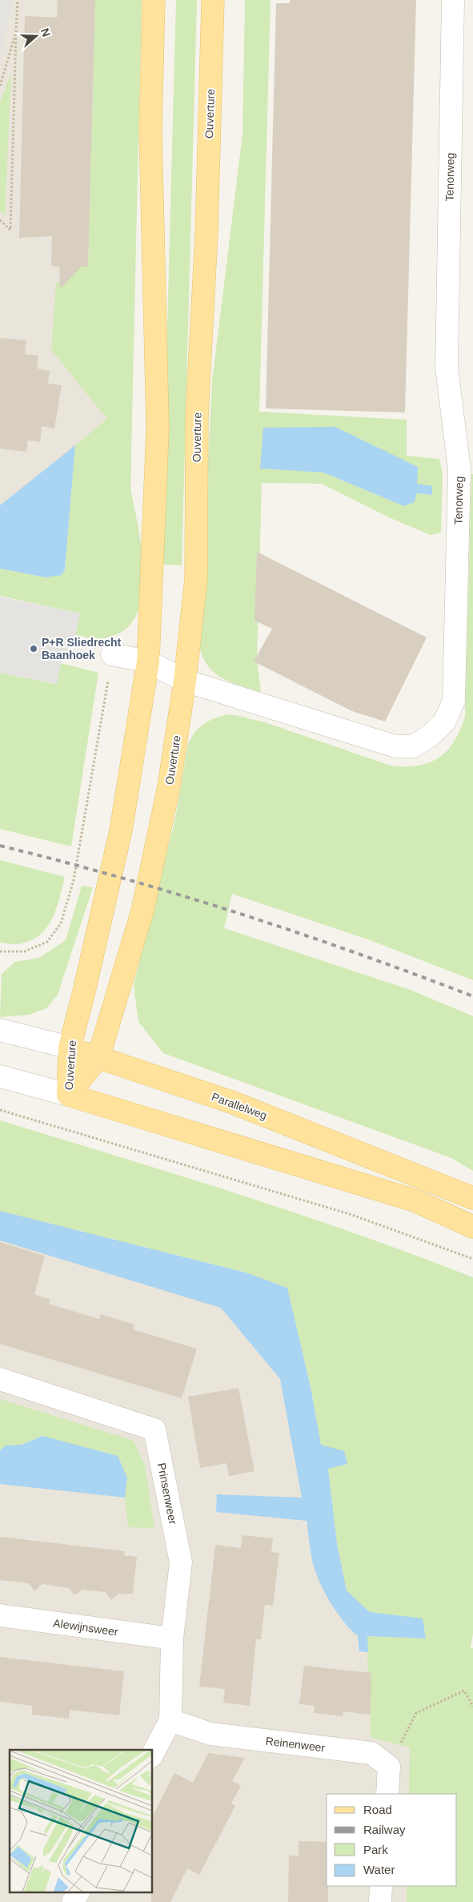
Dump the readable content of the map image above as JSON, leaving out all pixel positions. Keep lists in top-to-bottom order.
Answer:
{
  "streets": {
    "main road": ["Ouverture", "Parallelweg"],
    "street": [
      "Tenorweg",
      "Prinsenweer",
      "Alewijnsweer",
      "Reinenweer"
    ]
  },
  "crossings": [
    ["Ouverture", "Tenorweg"],
    ["Ouverture", "Parallelweg"],
    ["Prinsenweer", "Alewijnsweer"],
    ["Prinsenweer", "Reinenweer"]
  ],
  "places": ["P+R Sliedrecht Baanhoek"],
  "legend": [
    "Road",
    "Railway",
    "Park",
    "Water"
  ],
  "north": "right"
}
